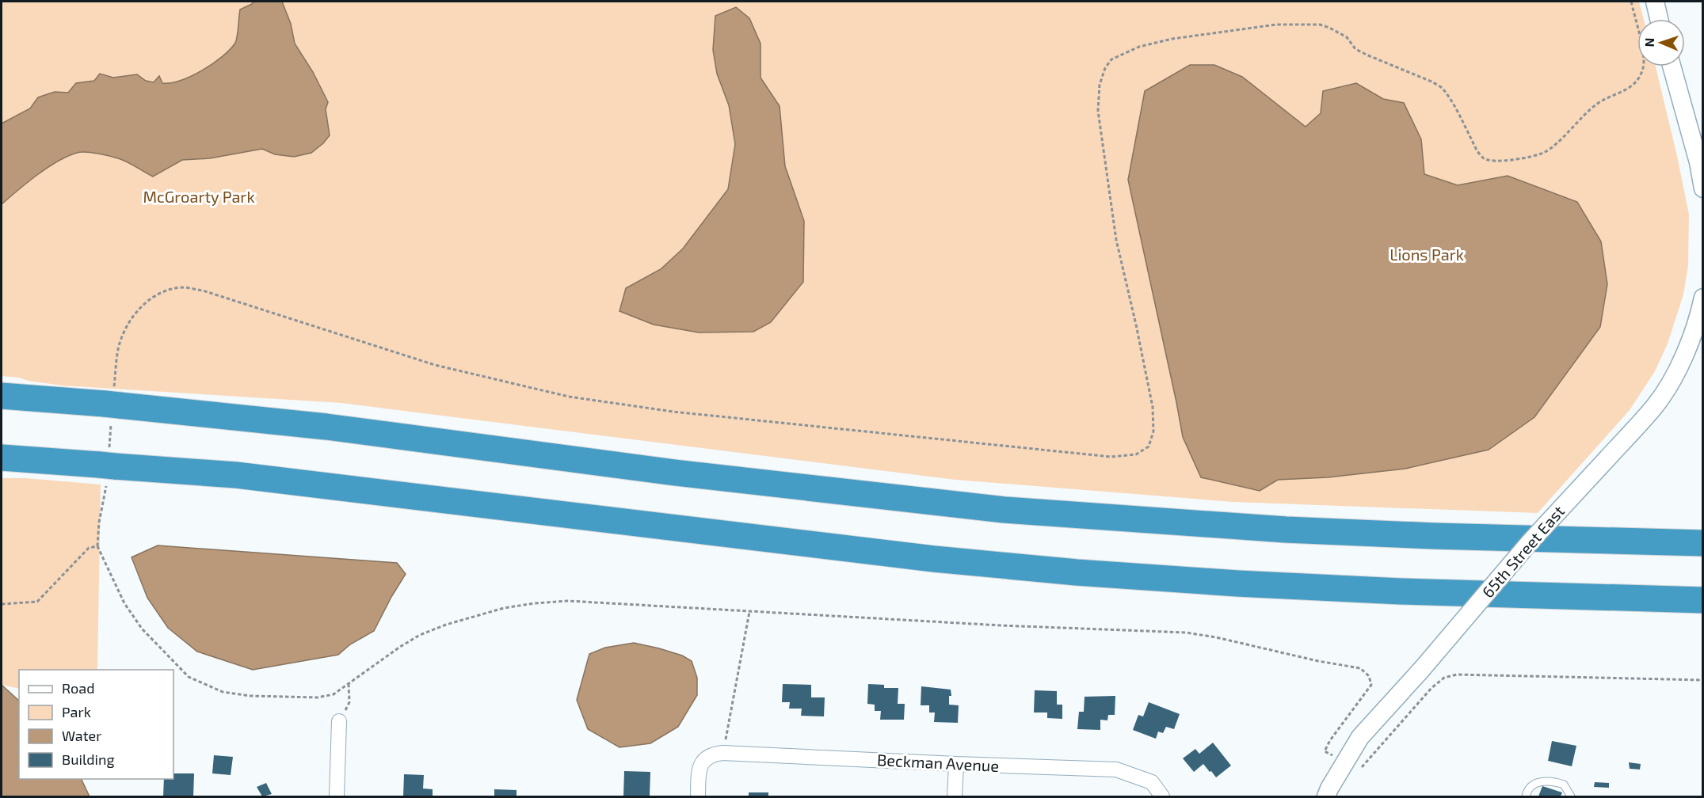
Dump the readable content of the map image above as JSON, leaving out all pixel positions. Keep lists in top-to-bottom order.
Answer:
{
  "streets": {
    "street": ["65th Street East", "Beckman Avenue"]
  },
  "parks": ["McGroarty Park", "Lions Park"],
  "legend": [
    "Road",
    "Park",
    "Water",
    "Building"
  ],
  "north": "left"
}
